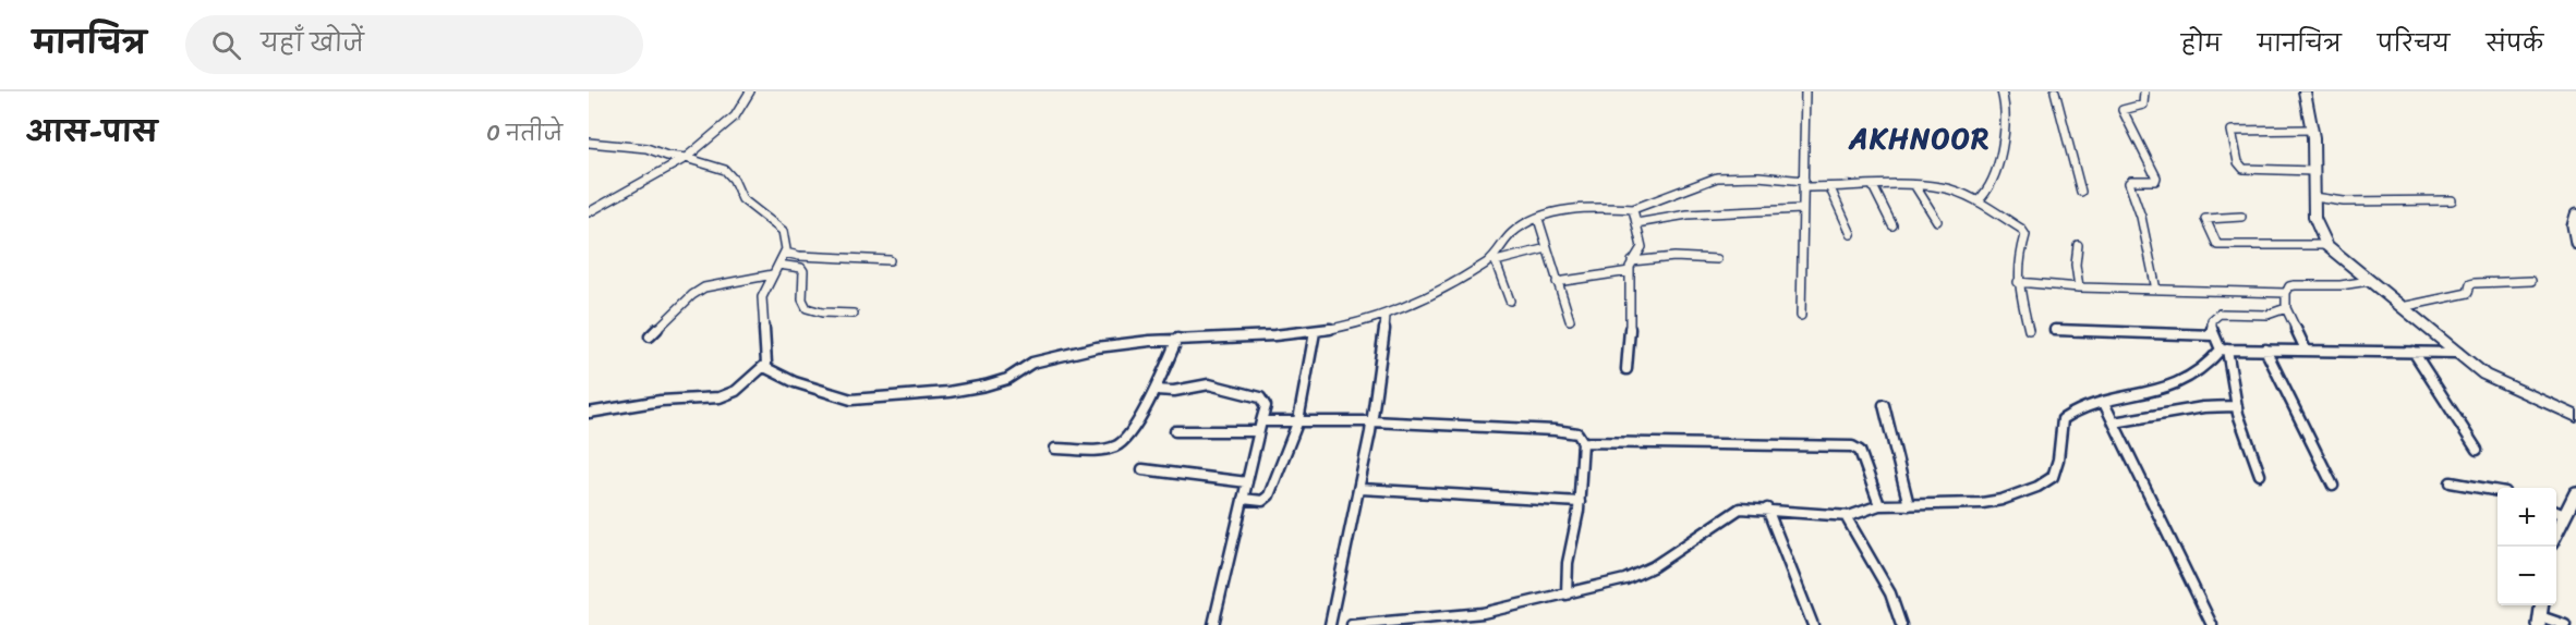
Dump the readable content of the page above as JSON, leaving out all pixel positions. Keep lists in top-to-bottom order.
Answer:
{
  "districts": ["AKHNOOR"],
  "page": {
    "header": "मानचित्र",
    "search": "यहाँ खोजें",
    "nav": [
      "होम",
      "मानचित्र",
      "परिचय",
      "संपर्क"
    ],
    "heading": ["आस-पास", "0 नतीजे"],
    "map_buttons": ["+", "−"]
  }
}
